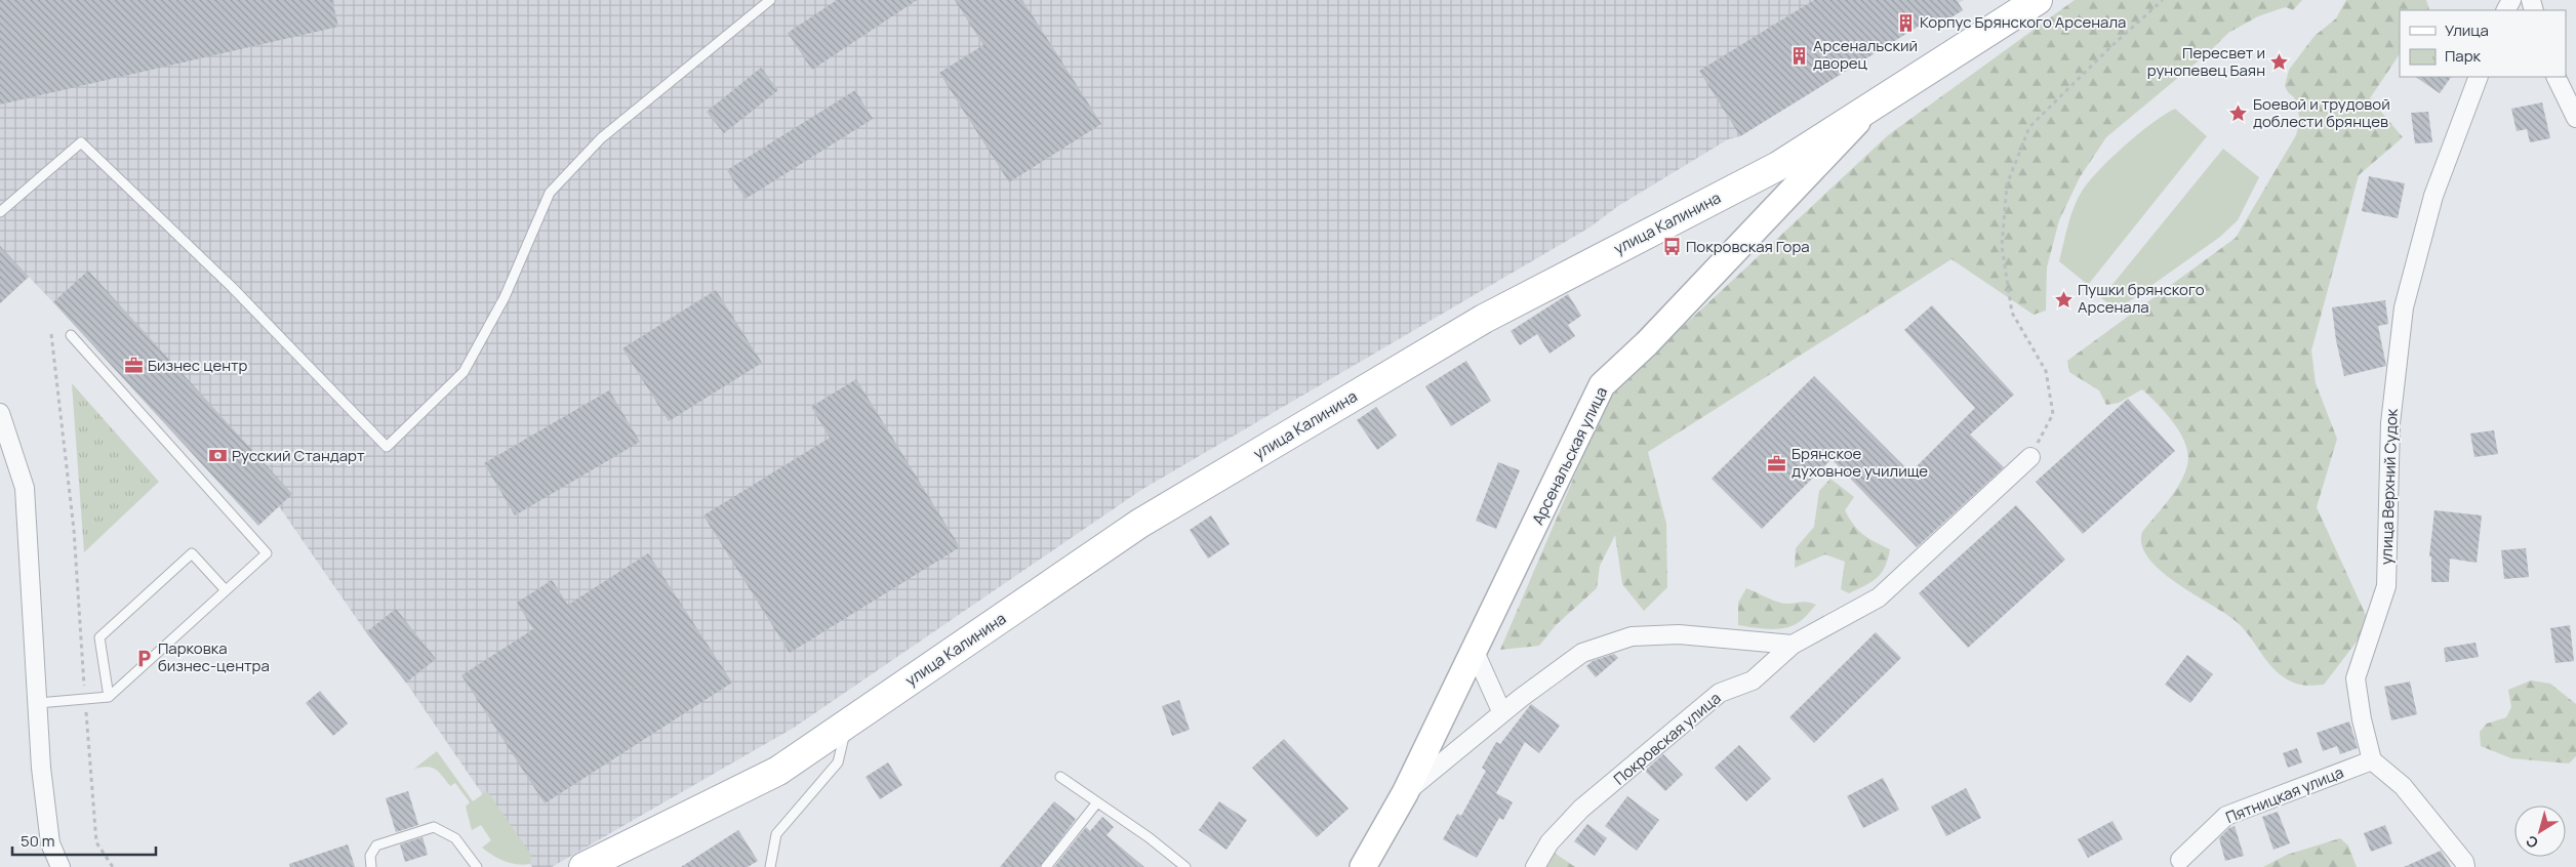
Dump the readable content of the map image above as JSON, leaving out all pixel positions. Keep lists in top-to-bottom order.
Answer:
{
  "streets": {
    "main road": ["улица Калинина"],
    "street": [
      "Арсенальская улица",
      "улица Верхний Судок",
      "Покровская улица",
      "Пятницкая улица"
    ]
  },
  "crossings": [
    ["улица Калинина", "Арсенальская улица"],
    ["улица Верхний Судок", "Пятницкая улица"]
  ],
  "places": {
    "building": ["Корпус Брянского Арсенала", "Арсенальский дворец"],
    "place": ["Пересвет и рунопевец Баян", "Боевой и трудовой доблести брянцев", "Пушки брянского Арсенала"],
    "bus stop": ["Покровская Гора"],
    "office": ["Бизнес центр", "Брянское духовное училище"],
    "bank": ["Русский Стандарт"],
    "parking": ["Парковка бизнес-центра"]
  },
  "legend": ["Улица", "Парк"],
  "scale_bar": "50 m",
  "north": "bottom left"
}
